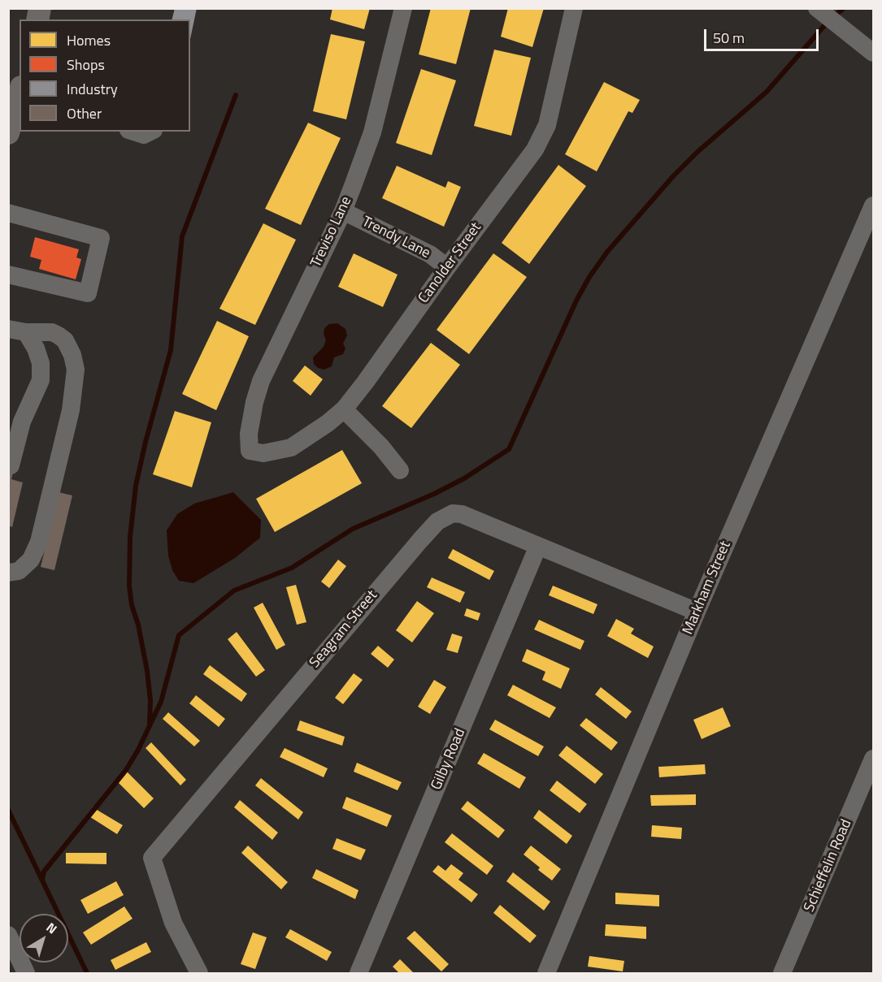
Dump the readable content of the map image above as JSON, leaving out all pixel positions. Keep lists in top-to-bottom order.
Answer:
{
  "streets": {
    "street": [
      "Treviso Lane",
      "Trendy Lane",
      "Canolder Street",
      "Markham Street",
      "Seagram Street",
      "Gilby Road",
      "Schieffelin Road"
    ]
  },
  "crossings": [
    ["Treviso Lane", "Trendy Lane"],
    ["Treviso Lane", "Canolder Street"],
    ["Trendy Lane", "Canolder Street"],
    ["Markham Street", "Seagram Street"],
    ["Seagram Street", "Gilby Road"]
  ],
  "legend": [
    "Homes",
    "Shops",
    "Industry",
    "Other"
  ],
  "scale_bar": "50 m",
  "north": "top right"
}
